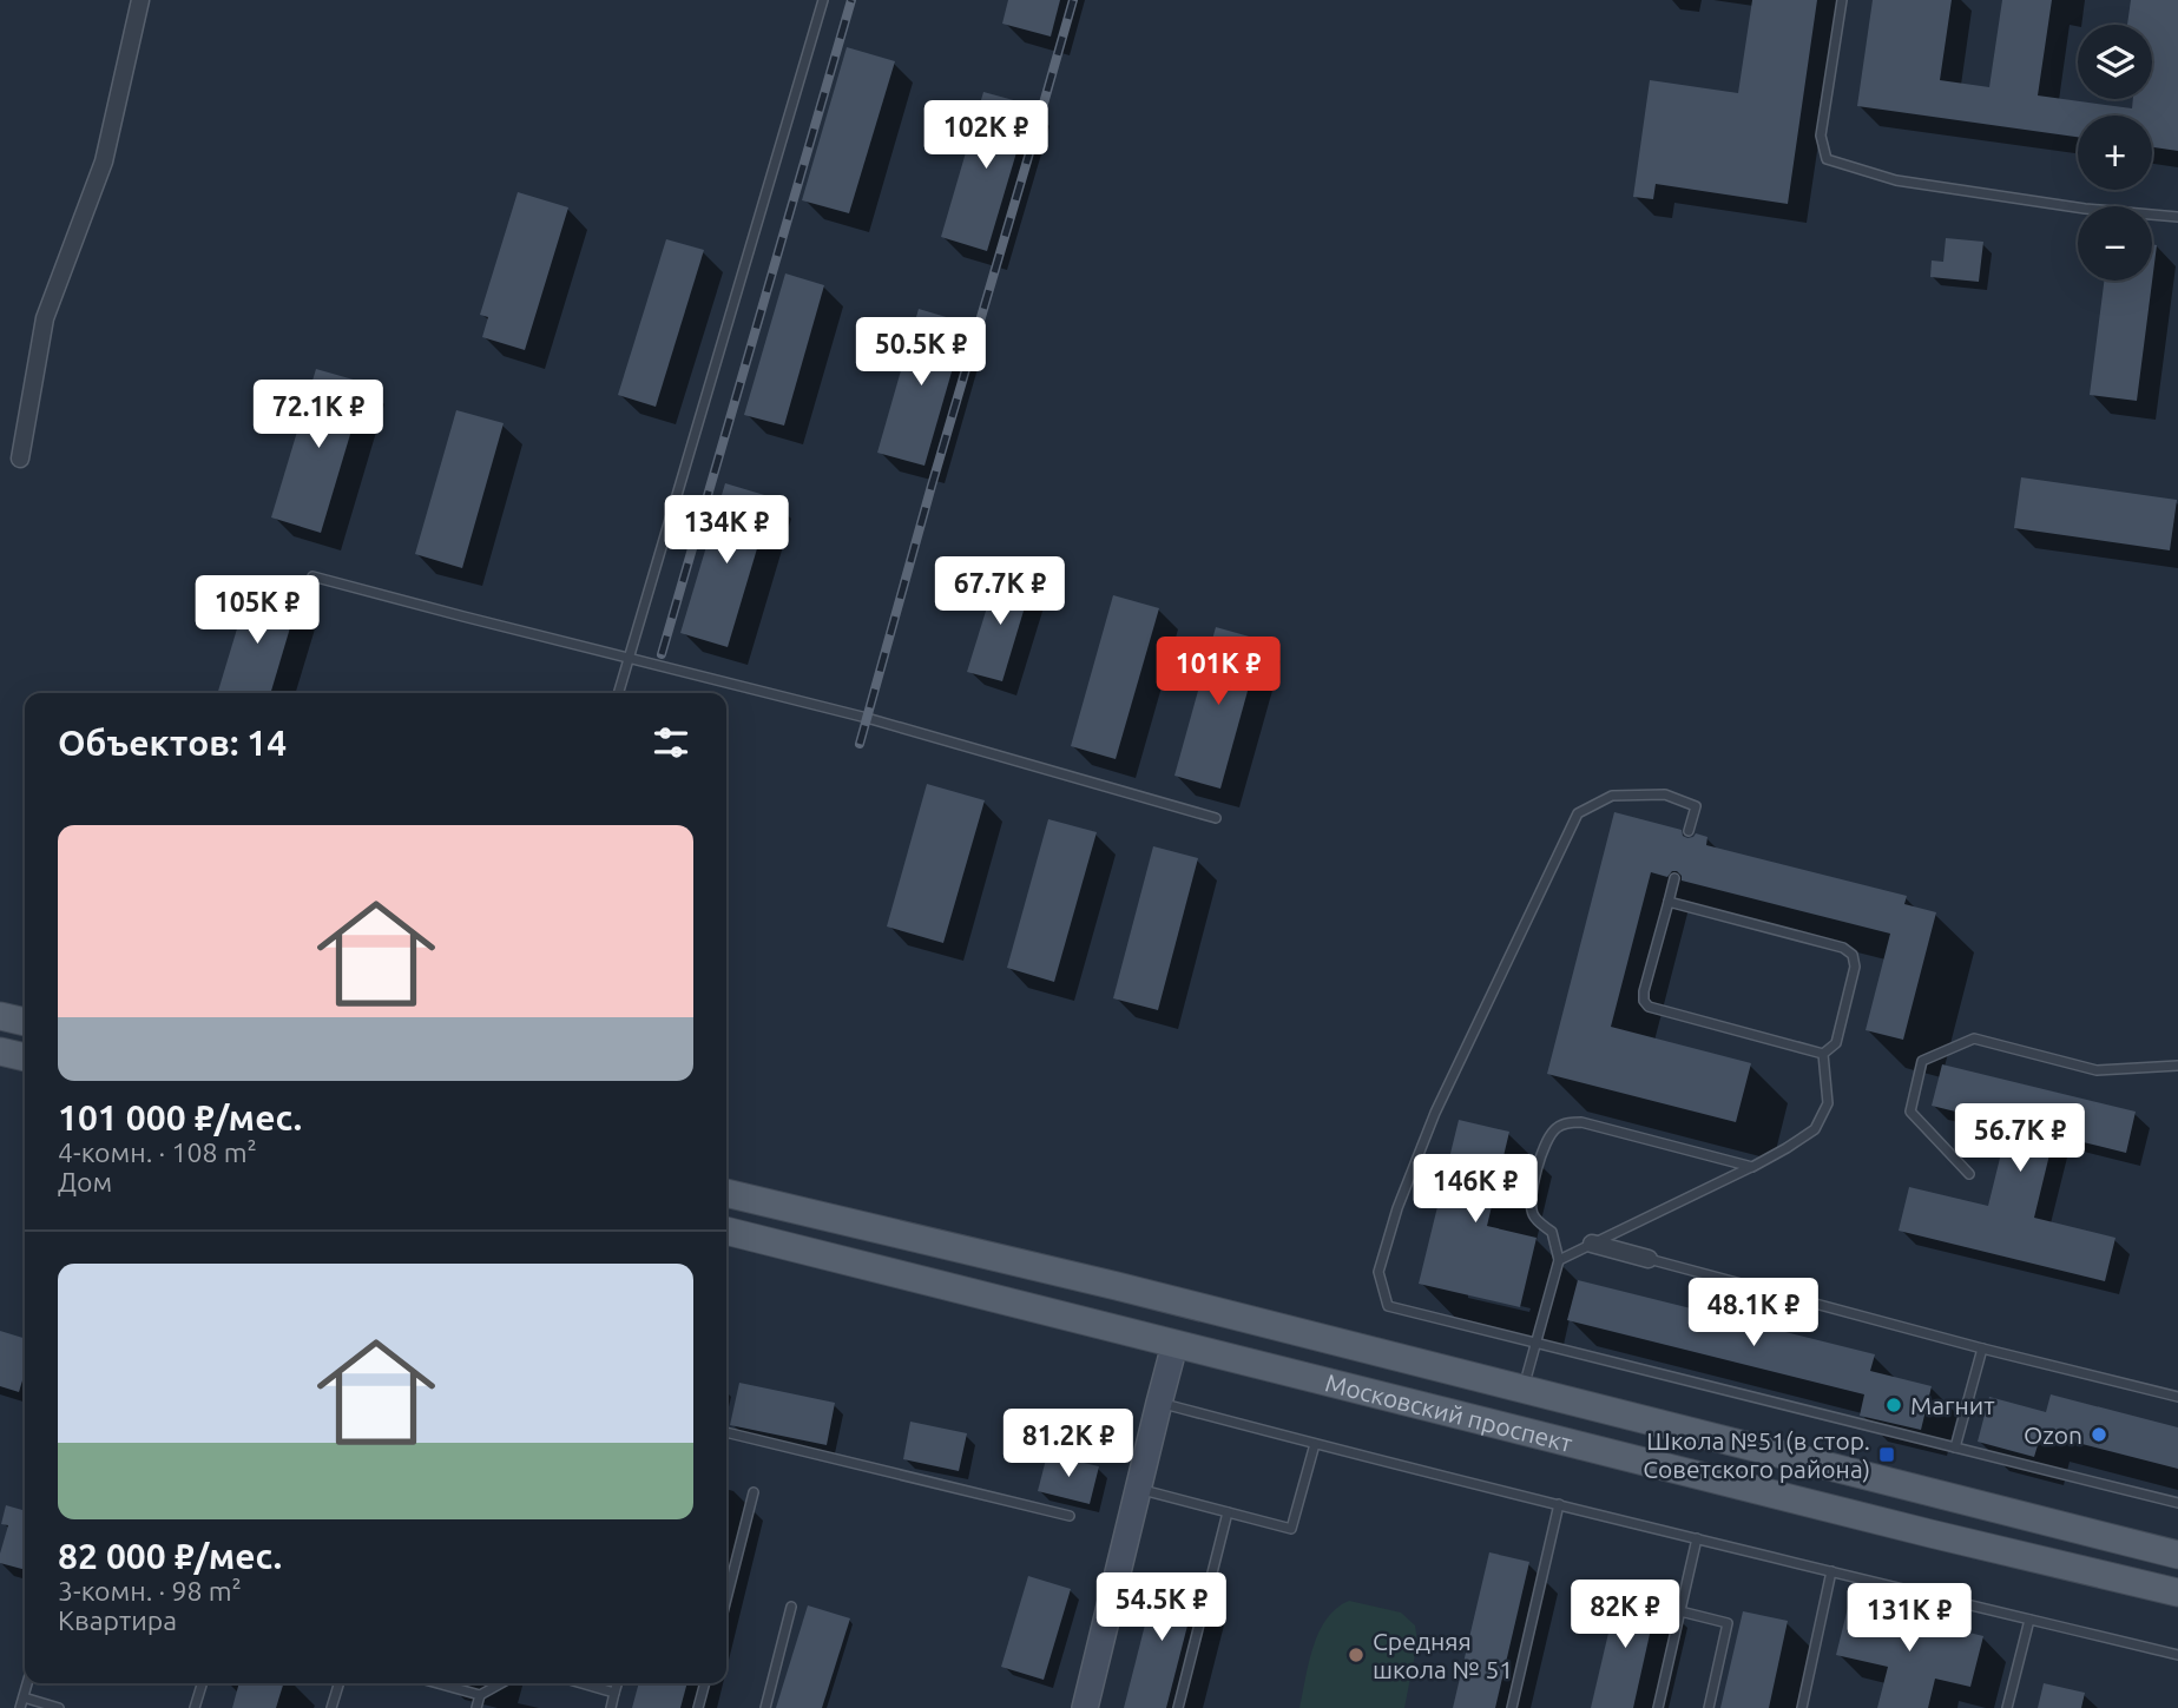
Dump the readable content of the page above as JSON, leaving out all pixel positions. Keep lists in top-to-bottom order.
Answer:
{
  "streets": {
    "main road": ["Московский проспект"]
  },
  "places": {
    "other": ["Магнит", "Ozon", "Средняя школа № 51"],
    "transit": ["Школа №51(в стор. Советского района)"]
  },
  "page": {
    "map_buttons": ["+", "−"],
    "price": [
      "102K ₽",
      "50.5K ₽",
      "72.1K ₽",
      "134K ₽",
      "67.7K ₽",
      "105K ₽",
      "101K ₽",
      "56.7K ₽",
      "146K ₽",
      "48.1K ₽",
      "81.2K ₽",
      "54.5K ₽",
      "82K ₽",
      "131K ₽"
    ],
    "heading": "Объектов: 14",
    "list": [
      {
        "name": "101 000 ₽/мес.",
        "note": "4-комн. · 108 m² · Дом"
      },
      {
        "name": "82 000 ₽/мес.",
        "note": "3-комн. · 98 m² · Квартира"
      }
    ]
  }
}
